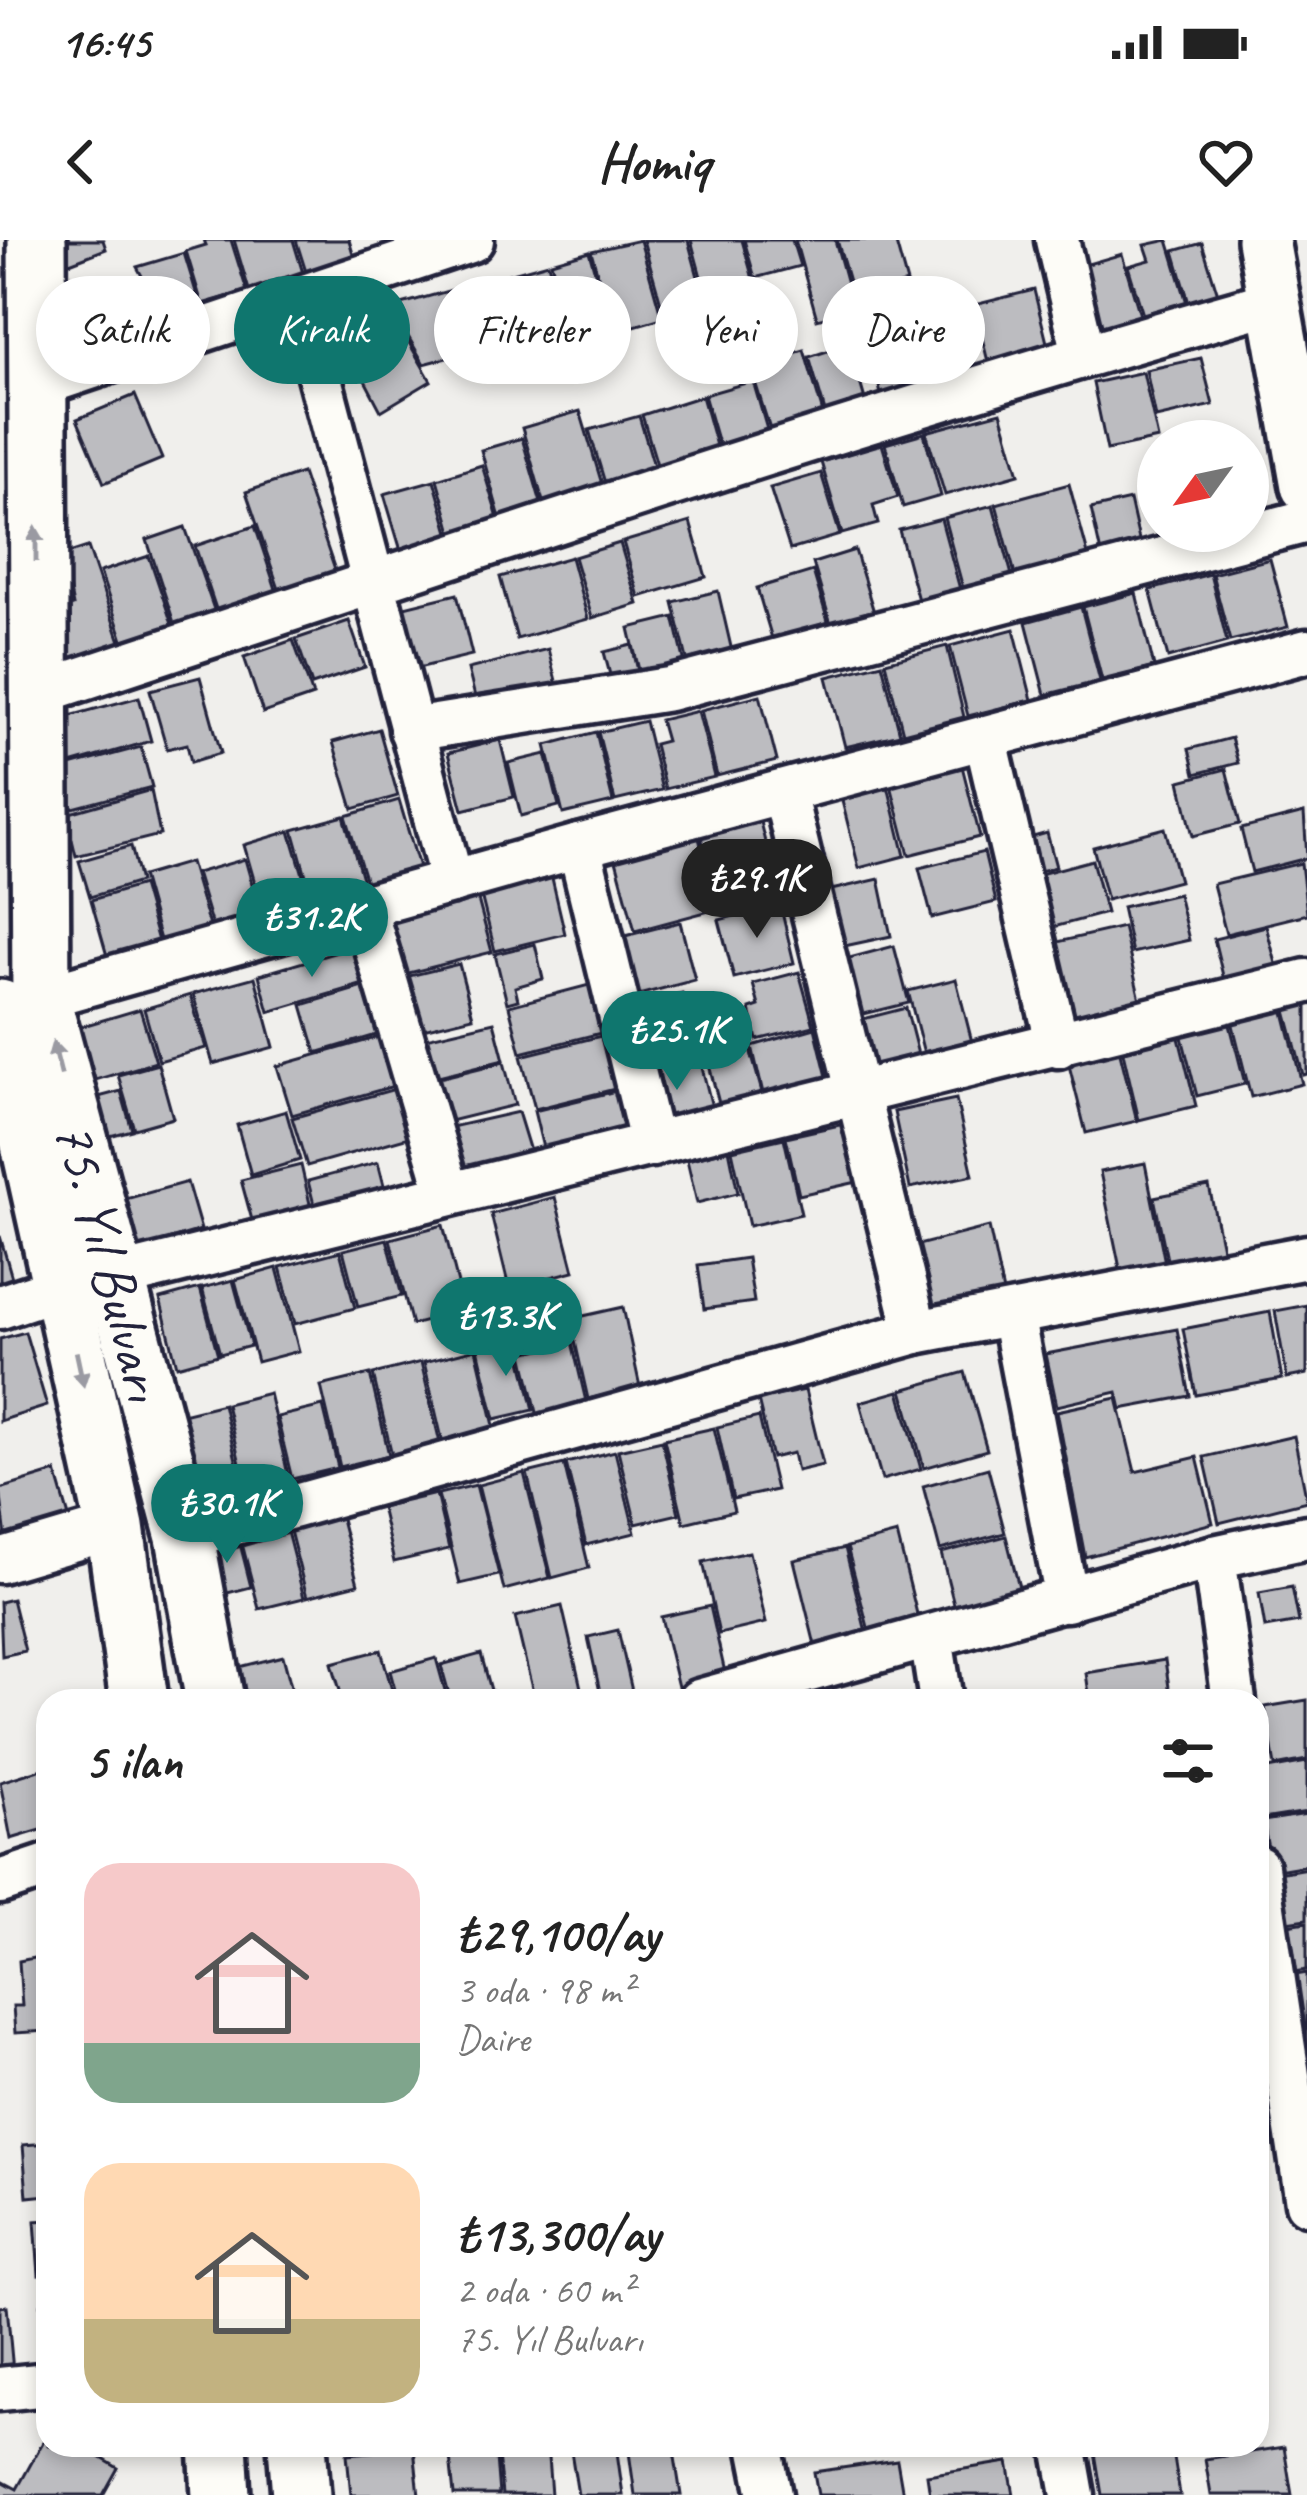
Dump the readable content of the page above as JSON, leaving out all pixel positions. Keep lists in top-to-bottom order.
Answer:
{
  "streets": {
    "main road": ["75. Yıl Bulvarı"]
  },
  "north": "bottom left",
  "page": {
    "status": "16:45",
    "header": "Homiq",
    "chip": [
      "Satılık",
      "Kiralık",
      "Filtreler",
      "Yeni",
      "Daire"
    ],
    "price": [
      "₺29.1K",
      "₺31.2K",
      "₺25.1K",
      "₺13.3K",
      "₺30.1K"
    ],
    "heading": "5 ilan",
    "list": [
      {
        "name": "₺29,100/ay",
        "note": "3 oda · 98 m² · Daire"
      },
      {
        "name": "₺13,300/ay",
        "note": "2 oda · 60 m² · 75. Yıl Bulvarı"
      }
    ]
  }
}
